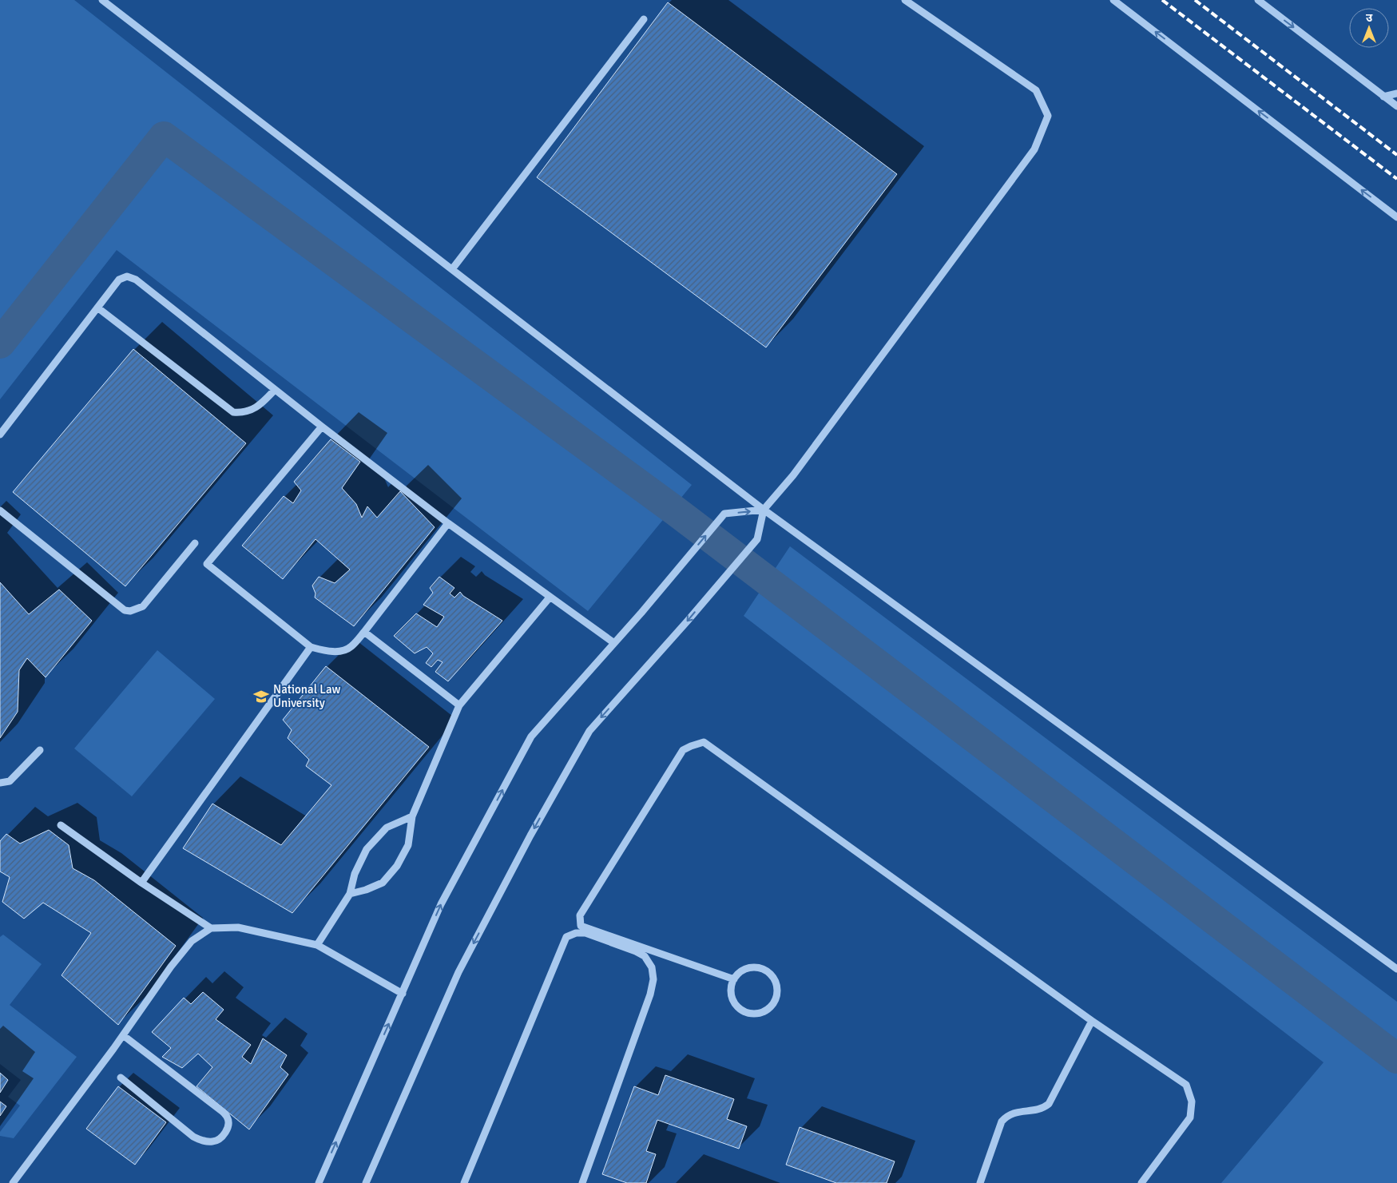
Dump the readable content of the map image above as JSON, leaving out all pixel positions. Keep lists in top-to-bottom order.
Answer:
{
  "places": {
    "school or university": ["National Law University"]
  },
  "north": "top"
}
